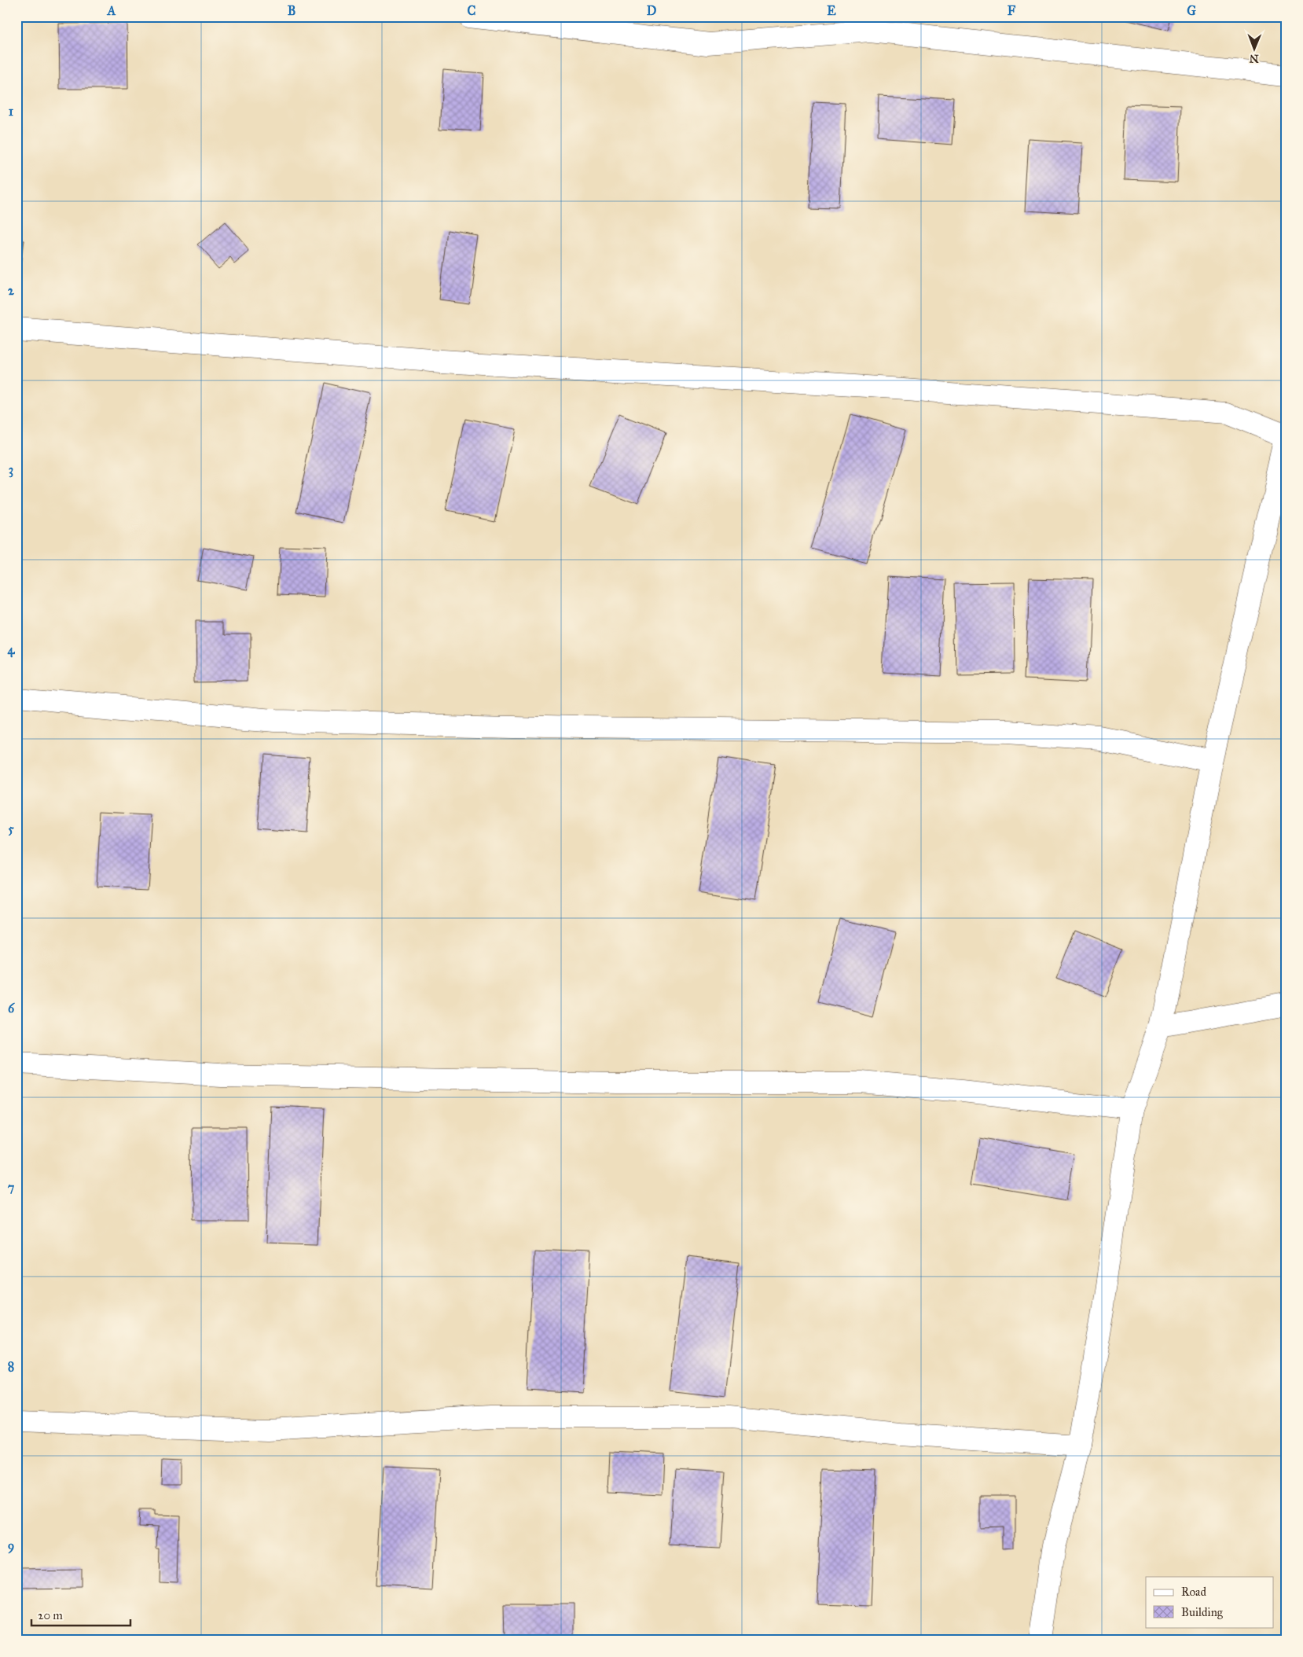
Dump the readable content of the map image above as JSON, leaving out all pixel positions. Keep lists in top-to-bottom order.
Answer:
{
  "legend": ["Road", "Building"],
  "scale_bar": "20 m",
  "north": "bottom",
  "grid": {
    "columns": [
      "A",
      "B",
      "C",
      "D",
      "E",
      "F",
      "G"
    ],
    "rows": [
      "1",
      "2",
      "3",
      "4",
      "5",
      "6",
      "7",
      "8",
      "9"
    ]
  }
}
